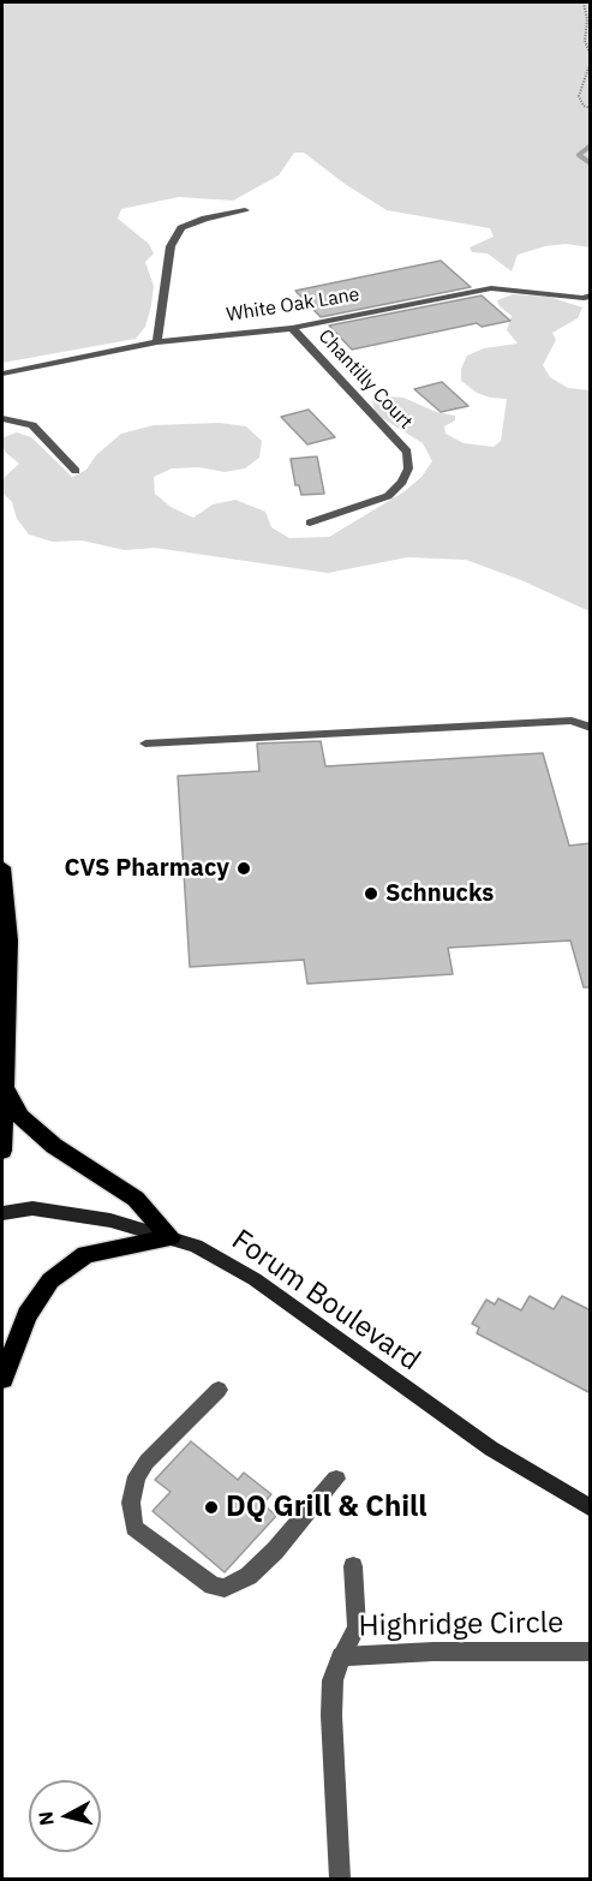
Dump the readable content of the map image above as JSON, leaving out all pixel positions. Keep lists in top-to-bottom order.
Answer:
{
  "streets": {
    "street": [
      "White Oak Lane",
      "Chantilly Court",
      "Forum Boulevard",
      "Highridge Circle"
    ]
  },
  "crossings": [
    ["White Oak Lane", "Chantilly Court"]
  ],
  "places": ["CVS Pharmacy", "Schnucks", "DQ Grill & Chill"],
  "north": "left"
}
